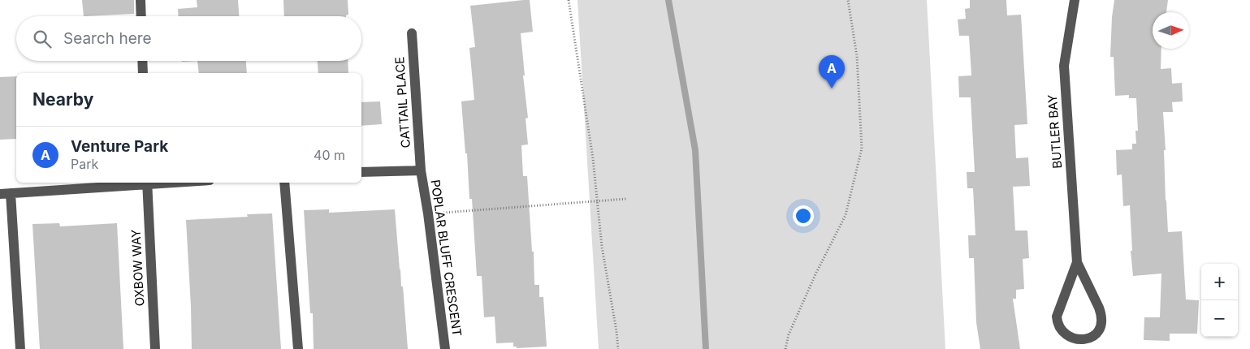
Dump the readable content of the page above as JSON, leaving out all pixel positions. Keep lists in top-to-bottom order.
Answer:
{
  "streets": {
    "street": [
      "CATTAIL PLACE",
      "BUTLER BAY",
      "POPLAR BLUFF CRESCENT",
      "OXBOW WAY"
    ]
  },
  "crossings": [
    ["CATTAIL PLACE", "POPLAR BLUFF CRESCENT"]
  ],
  "north": "right",
  "page": {
    "search": "Search here",
    "pins": "A",
    "heading": "Nearby",
    "list": [
      {
        "mark": "A",
        "name": "Venture Park",
        "note": "Park",
        "value": "40 m"
      }
    ],
    "map_buttons": ["+", "−"]
  }
}
